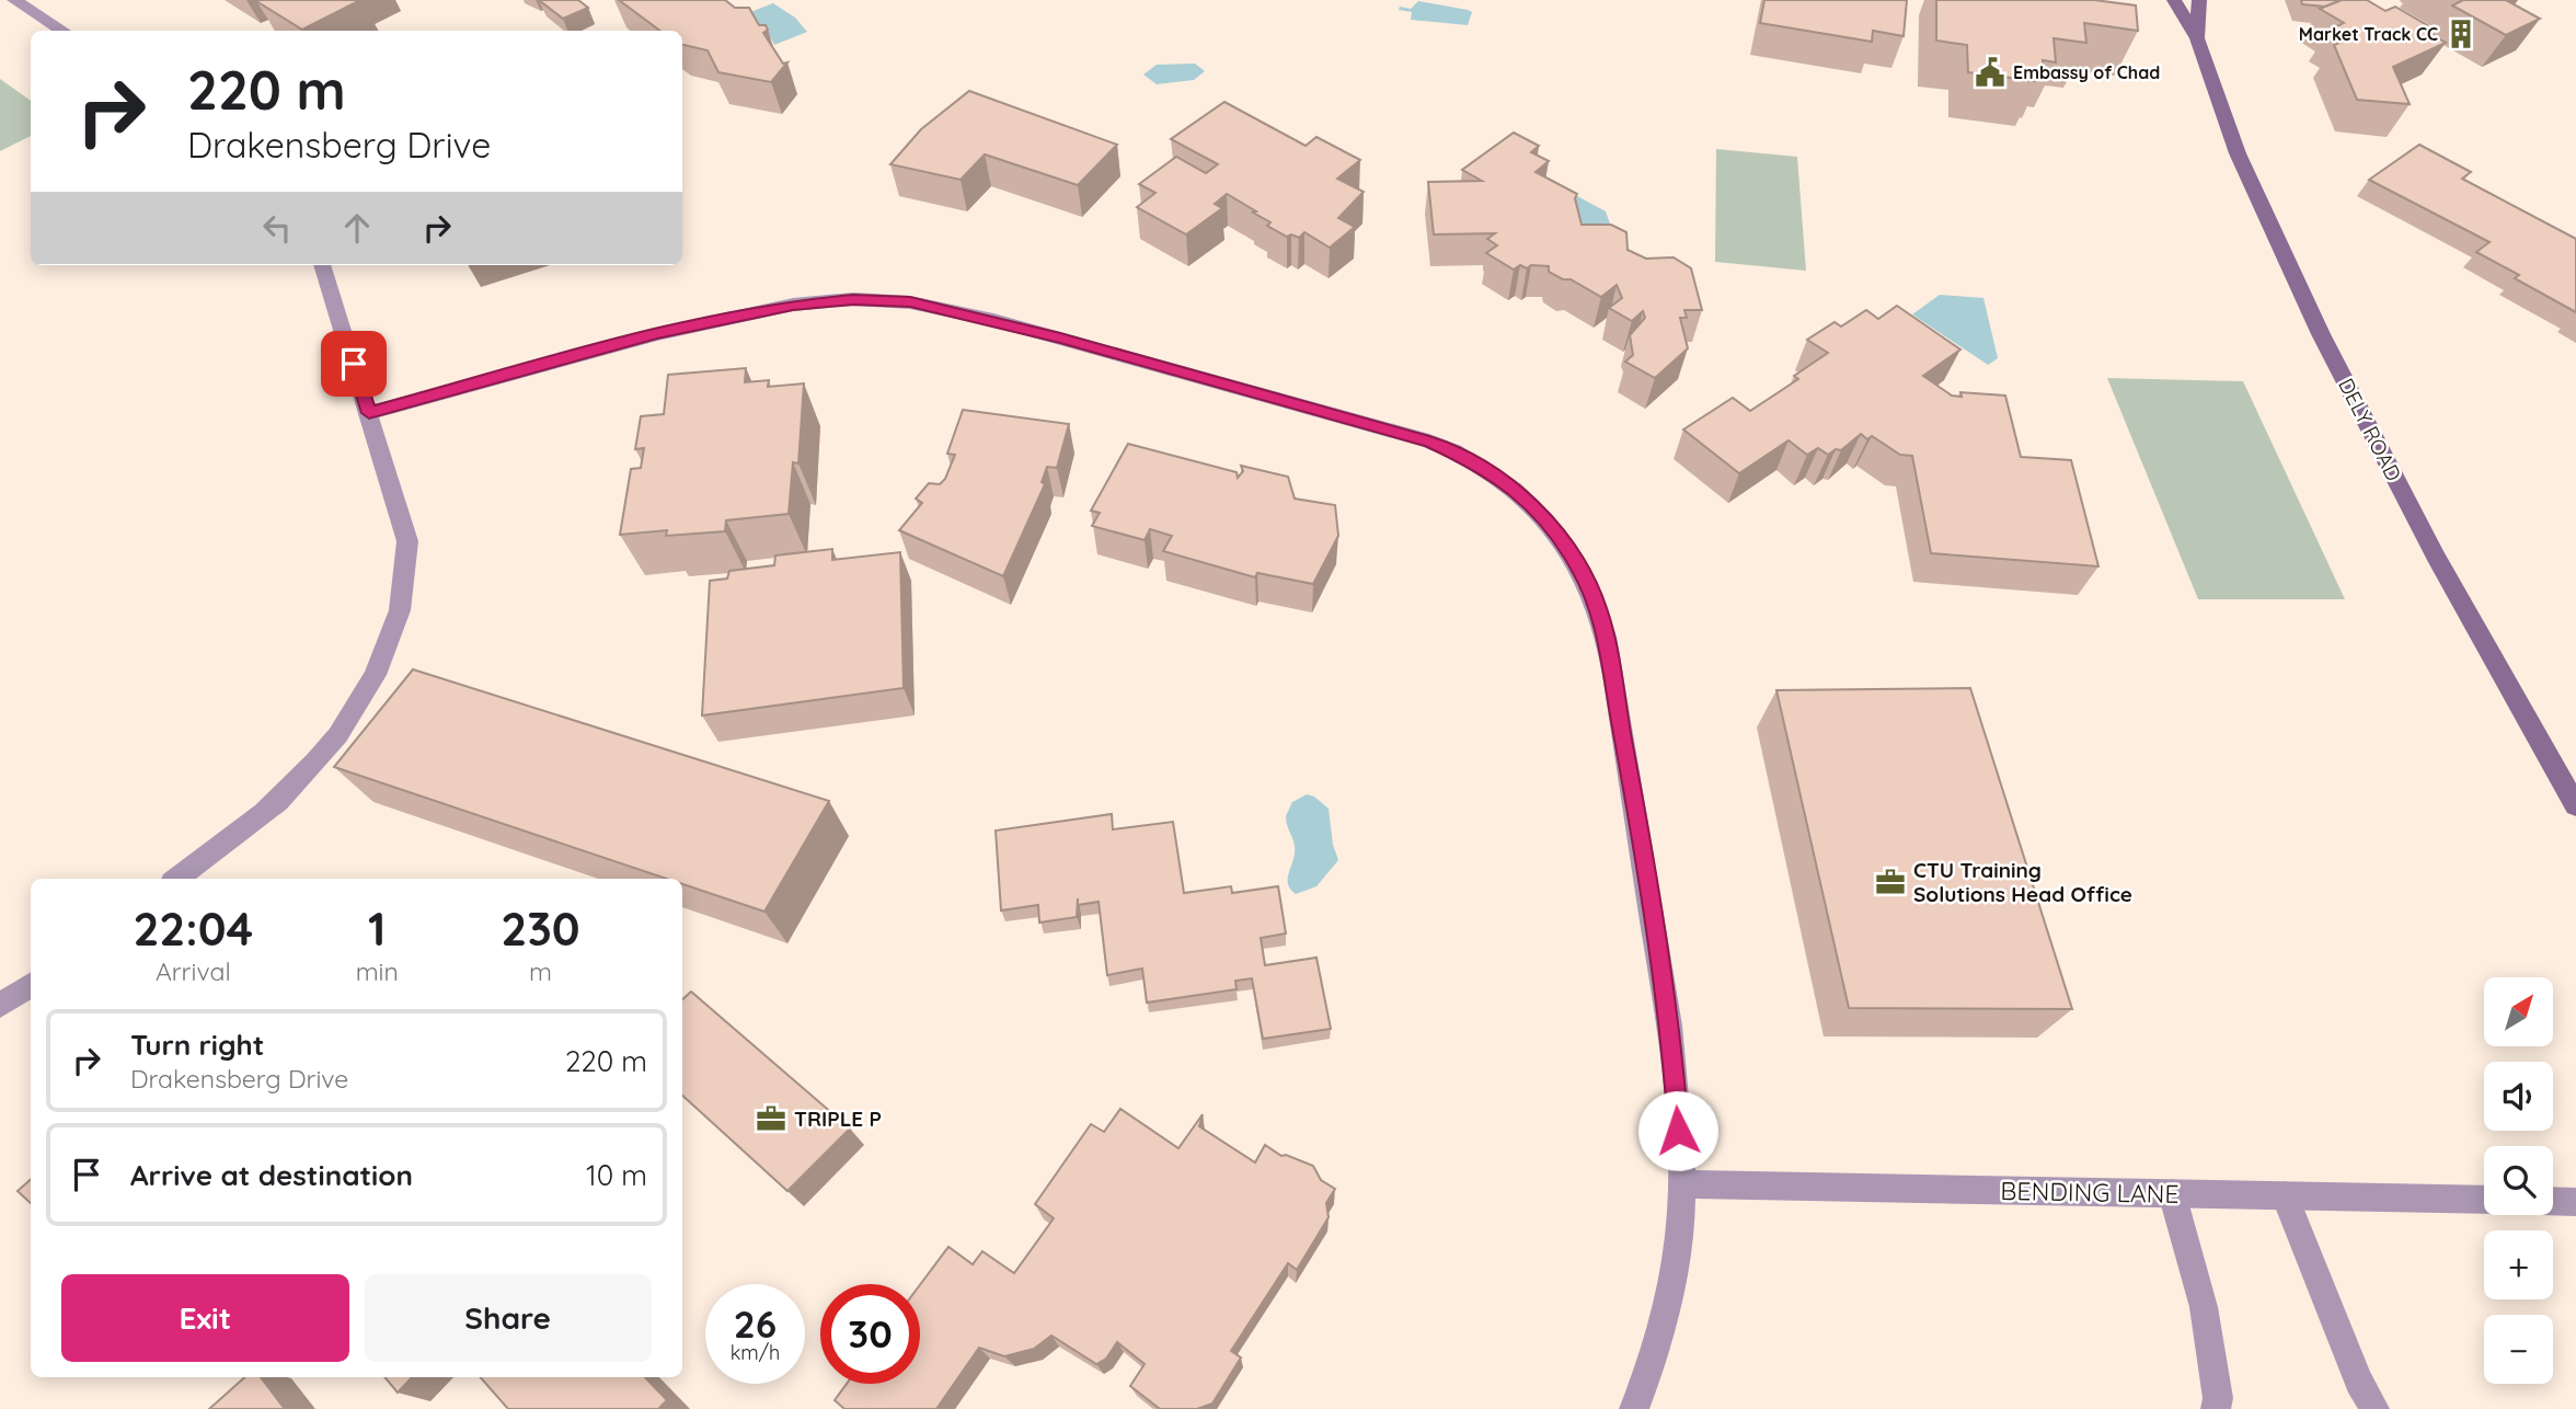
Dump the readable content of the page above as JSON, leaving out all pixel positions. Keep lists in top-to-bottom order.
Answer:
{
  "streets": {
    "street": ["DELY ROAD", "BENDING LANE"]
  },
  "places": {
    "building": ["Market Track CC"],
    "public building": ["Embassy of Chad"],
    "office": ["CTU Training Solutions Head Office", "TRIPLE P"]
  },
  "north": "top right",
  "page": {
    "turn": ["220 m", "Drakensberg Drive"],
    "eta": [
      "22:04",
      "Arrival",
      "1",
      "min",
      "230",
      "m"
    ],
    "map_buttons": ["+", "−"],
    "list": [
      {
        "name": "Turn right",
        "note": "Drakensberg Drive",
        "value": "220 m"
      },
      {
        "name": "Arrive at destination",
        "value": "10 m"
      }
    ],
    "buttons": ["Exit", "Share"],
    "speed": "26 km/h",
    "limit": "30"
  }
}
